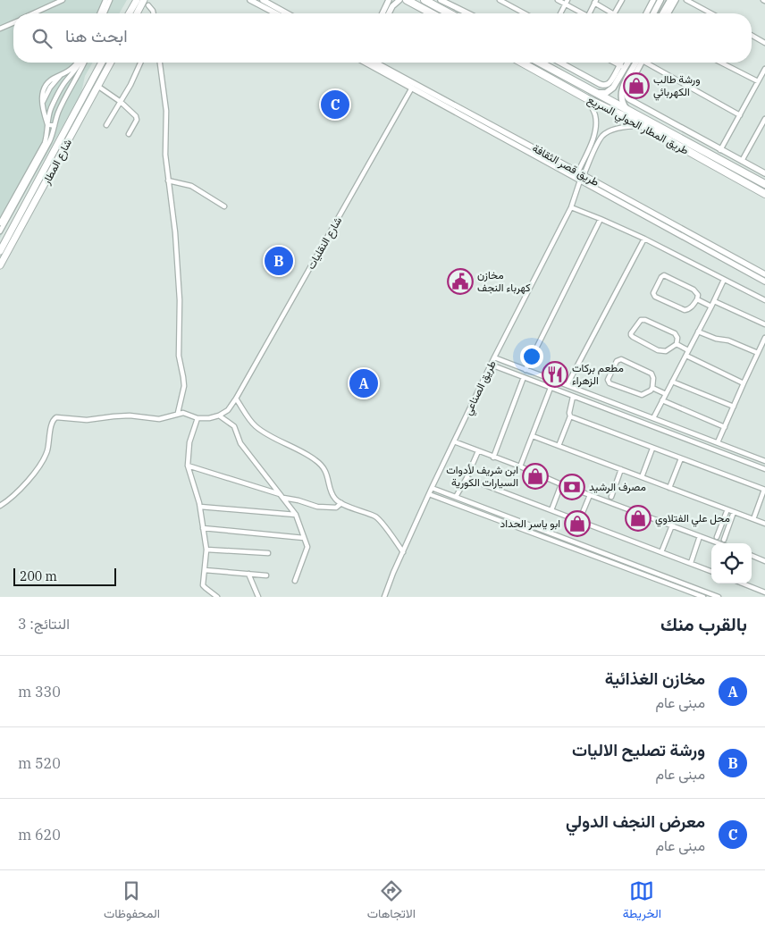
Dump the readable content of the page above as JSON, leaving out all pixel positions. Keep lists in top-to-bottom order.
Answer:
{
  "streets": {
    "highway": ["طريق المطار الحولي السريع"],
    "main road": ["شارع المطار"],
    "street": ["طريق قصر الثقافة", "شارع النقليات", "طريق الصناعي"]
  },
  "crossings": [
    ["طريق قصر الثقافة", "شارع النقليات"],
    ["طريق قصر الثقافة", "طريق الصناعي"]
  ],
  "places": {
    "shop": [
      "ورشة طالب الكهربائي",
      "ابن شريف لأدوات السيارات الكورية",
      "محل علي الفتلاوي",
      "ابو ياسر الحداد"
    ],
    "public building": ["مخازن كهرباء النجف"],
    "restaurant": ["مطعم بركات الزهراء"],
    "bank": ["مصرف الرشيد"]
  },
  "scale_bar": "200 m",
  "page": {
    "search": "ابحث هنا",
    "pins": ["C", "B", "A"],
    "scale": "200 m",
    "heading": ["بالقرب منك", "النتائج: 3"],
    "list": [
      {
        "mark": "A",
        "name": "مخازن الغذائية",
        "note": "مبنى عام",
        "value": "330 m"
      },
      {
        "mark": "B",
        "name": "ورشة تصليح الاليات",
        "note": "مبنى عام",
        "value": "520 m"
      },
      {
        "mark": "C",
        "name": "معرض النجف الدولي",
        "note": "مبنى عام",
        "value": "620 m"
      }
    ],
    "nav": ["الخريطة", "الاتجاهات", "المحفوظات"]
  }
}
